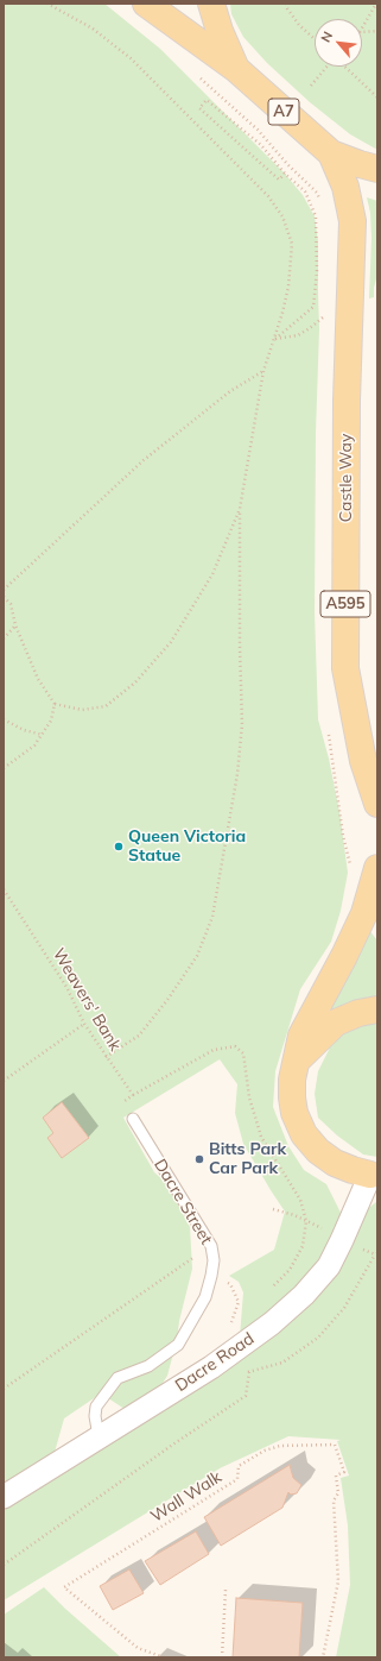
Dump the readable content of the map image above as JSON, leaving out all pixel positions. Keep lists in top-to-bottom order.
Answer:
{
  "streets": {
    "main road": ["A7", "Castle Way", "A595"],
    "street": ["Dacre Road"],
    "lane": ["Dacre Street"],
    "path": ["Weavers' Bank", "Wall Walk"]
  },
  "crossings": [
    ["A7", "Castle Way"],
    ["Dacre Street", "Dacre Road"]
  ],
  "places": ["Queen Victoria Statue", "Bitts Park Car Park"],
  "north": "top left"
}
